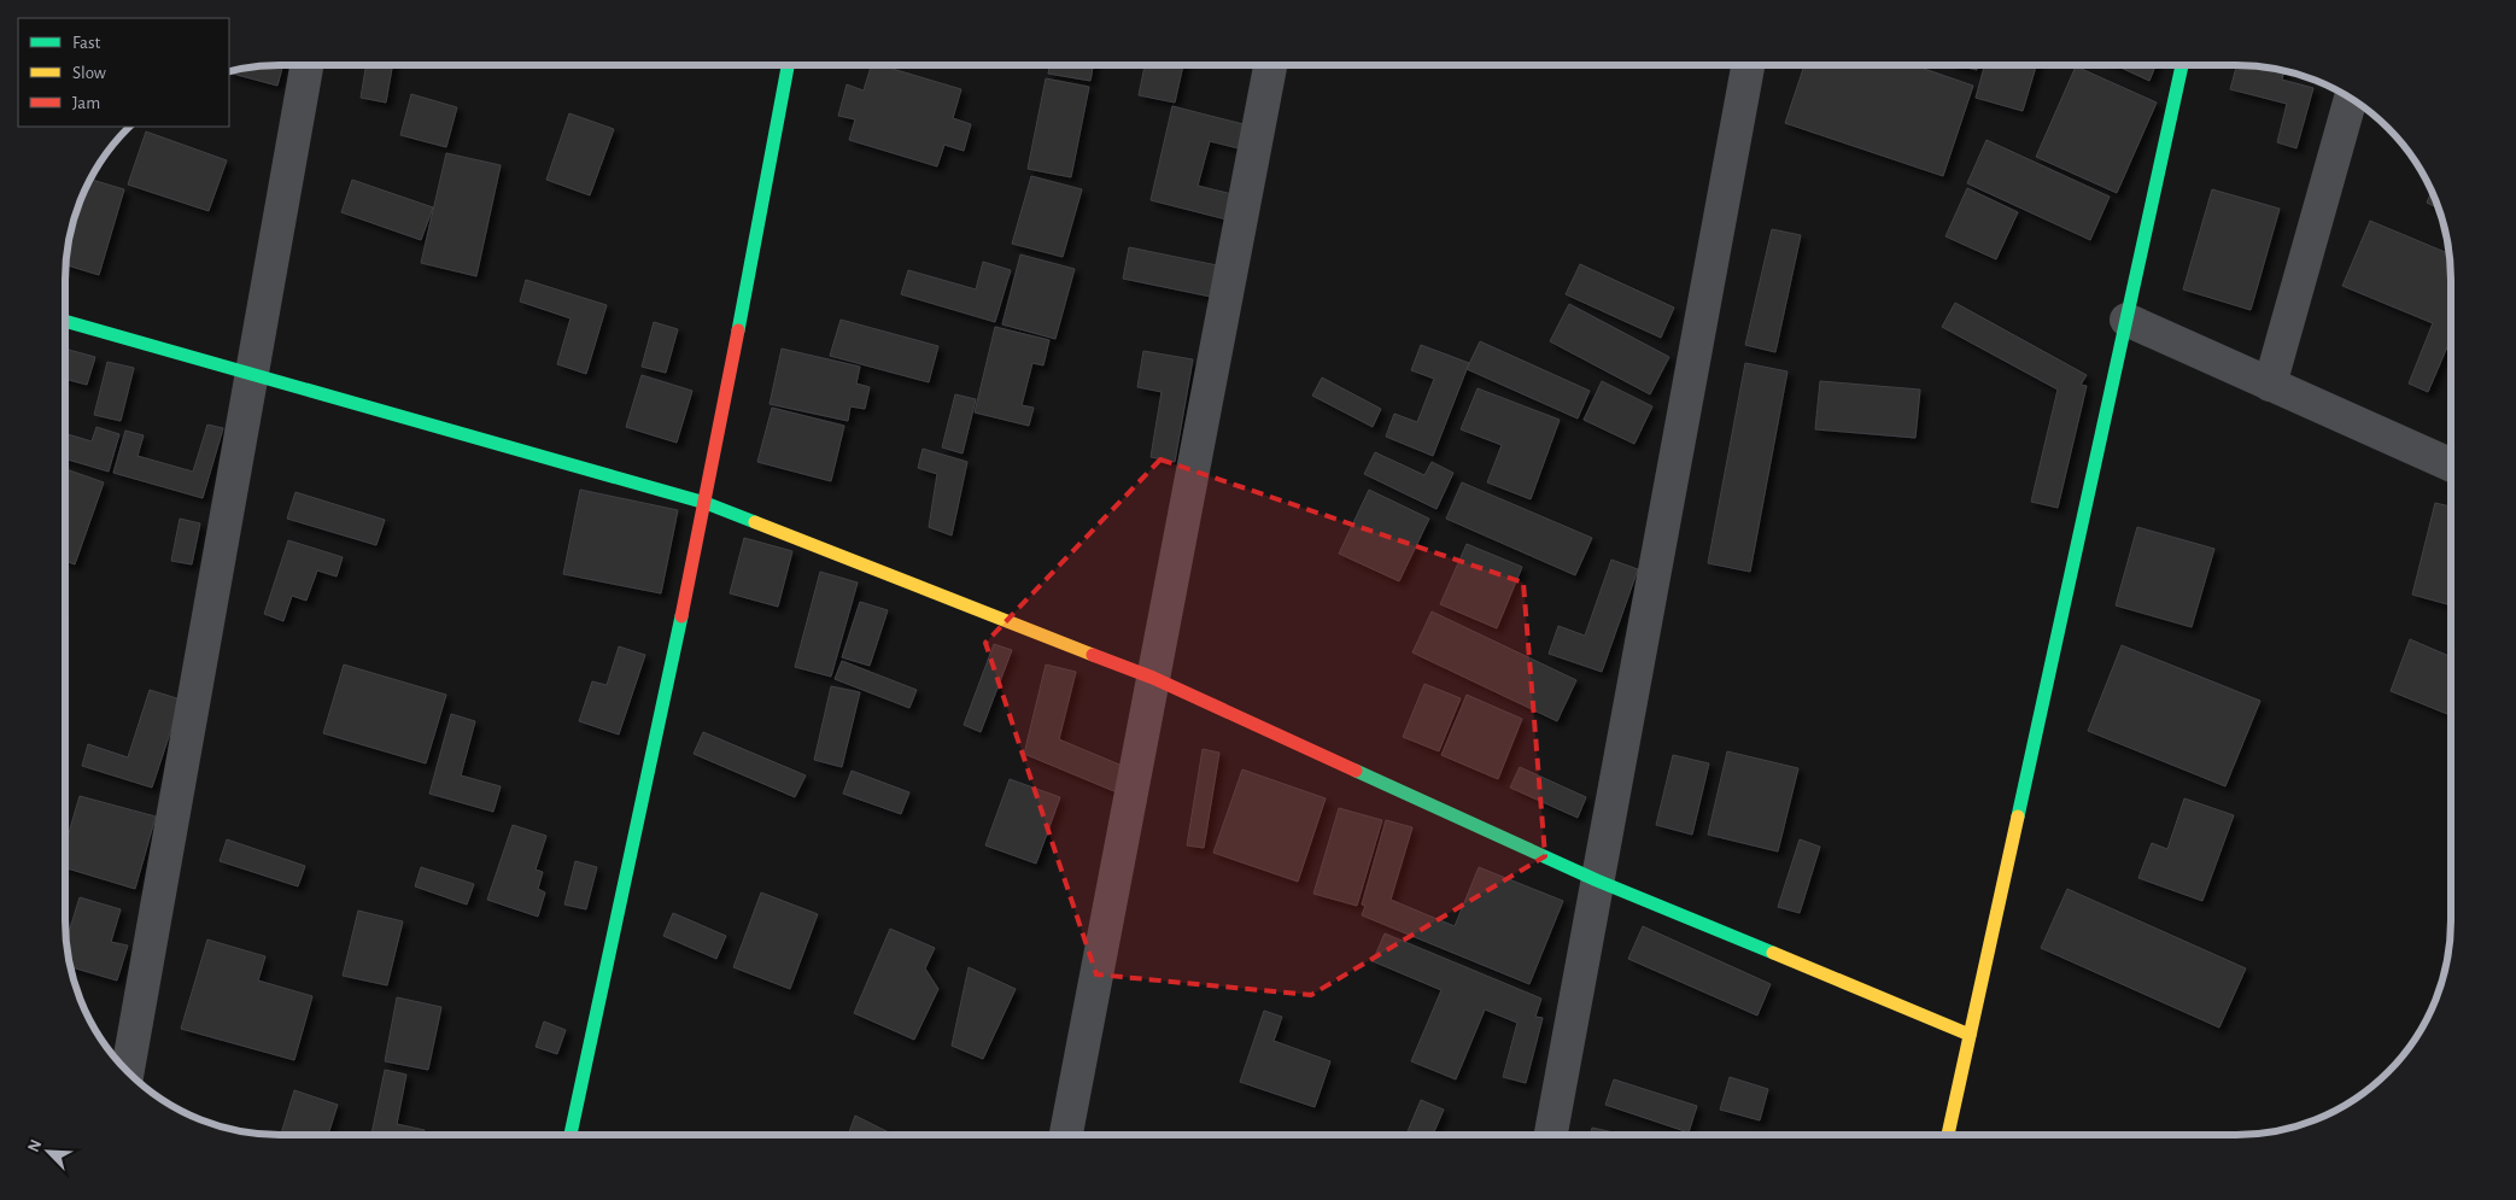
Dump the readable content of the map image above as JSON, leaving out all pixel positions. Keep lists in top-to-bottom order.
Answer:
{
  "legend": ["Fast", "Slow", "Jam"],
  "north": "top left"
}
